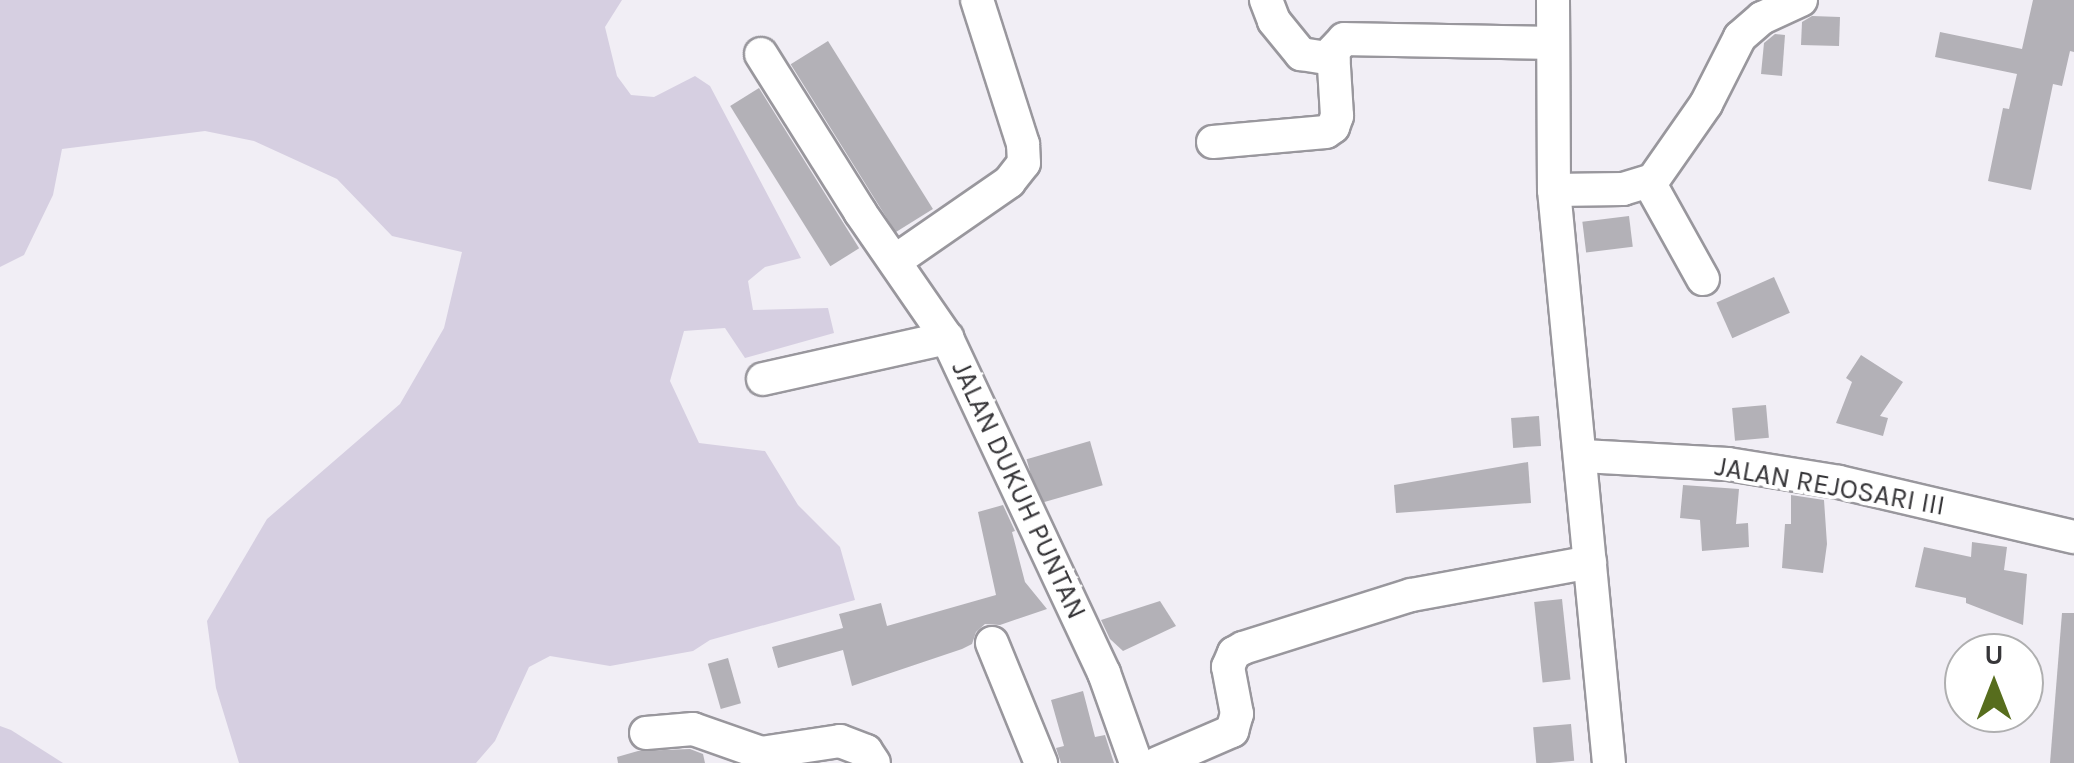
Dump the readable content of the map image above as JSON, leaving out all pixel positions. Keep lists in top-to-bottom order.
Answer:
{
  "streets": {
    "street": ["JALAN REJOSARI III", "JALAN DUKUH PUNTAN"]
  },
  "north": "top"
}
